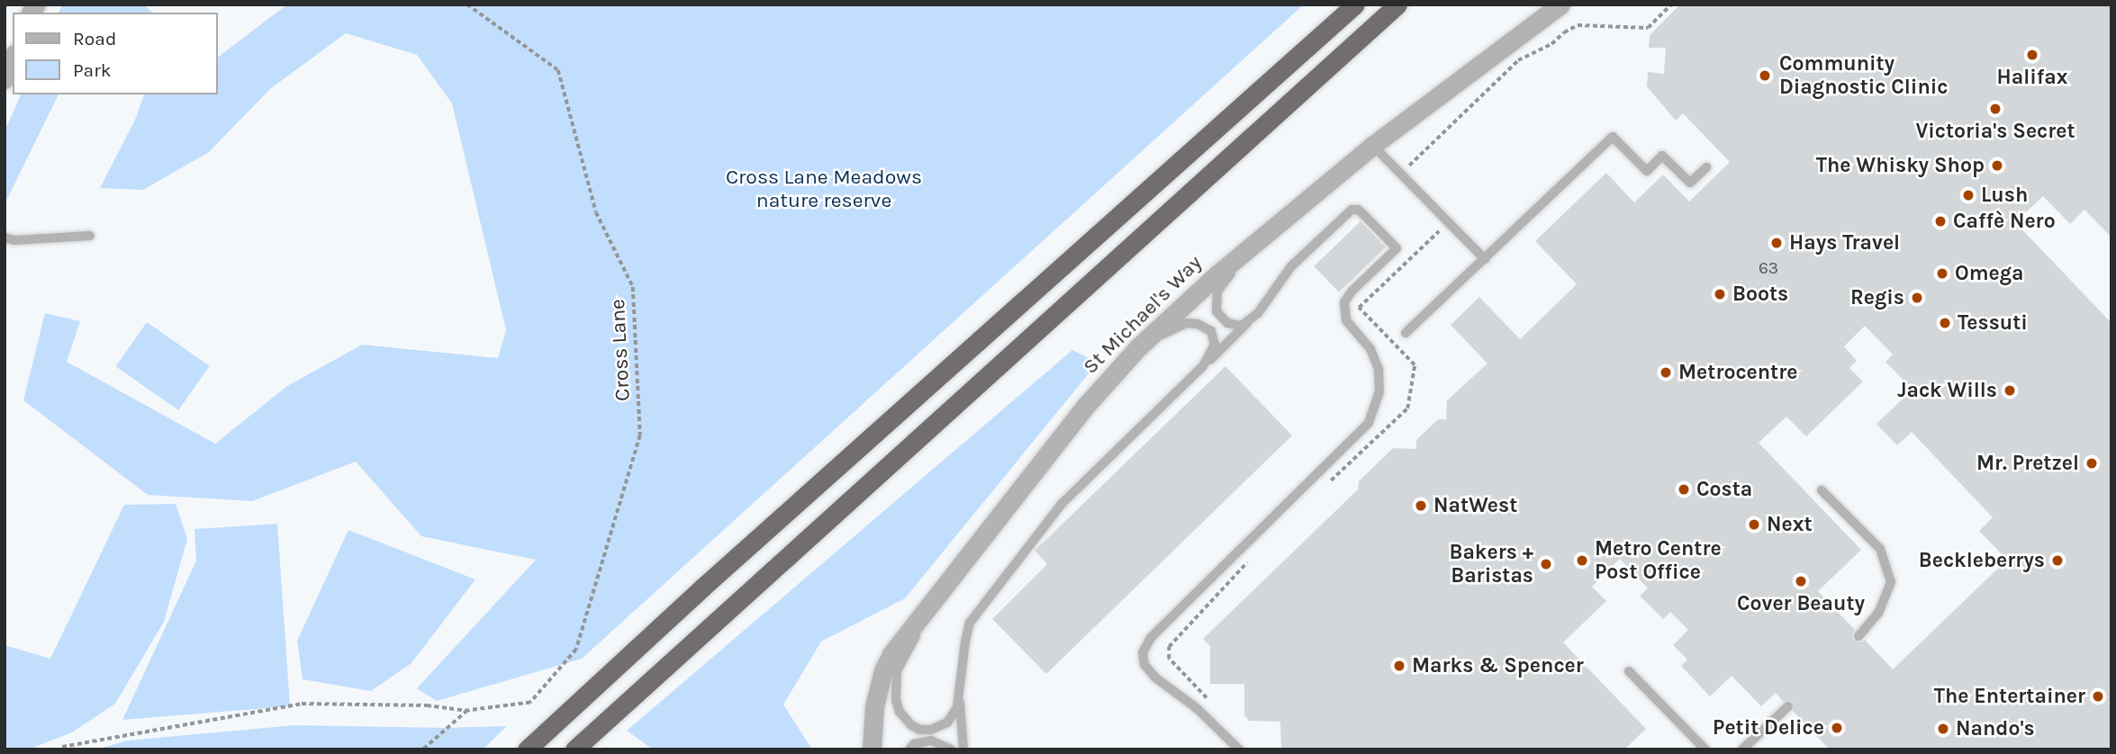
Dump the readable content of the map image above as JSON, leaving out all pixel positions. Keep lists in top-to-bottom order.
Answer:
{
  "streets": {
    "street": ["St Michael's Way"],
    "path": ["Cross Lane"]
  },
  "parks": ["Cross Lane Meadows nature reserve"],
  "places": [
    "Halifax",
    "Community Diagnostic Clinic",
    "Victoria's Secret",
    "The Whisky Shop",
    "Lush",
    "Caffè Nero",
    "Hays Travel",
    "Omega",
    "Boots",
    "Regis",
    "Tessuti",
    "Metrocentre",
    "Jack Wills",
    "Mr. Pretzel",
    "Costa",
    "NatWest",
    "Next",
    "Metro Centre Post Office",
    "Beckleberrys",
    "Bakers + Baristas",
    "Cover Beauty",
    "Marks & Spencer",
    "The Entertainer",
    "Petit Delice",
    "Nando's"
  ],
  "house_numbers": ["63"],
  "legend": ["Road", "Park"]
}
